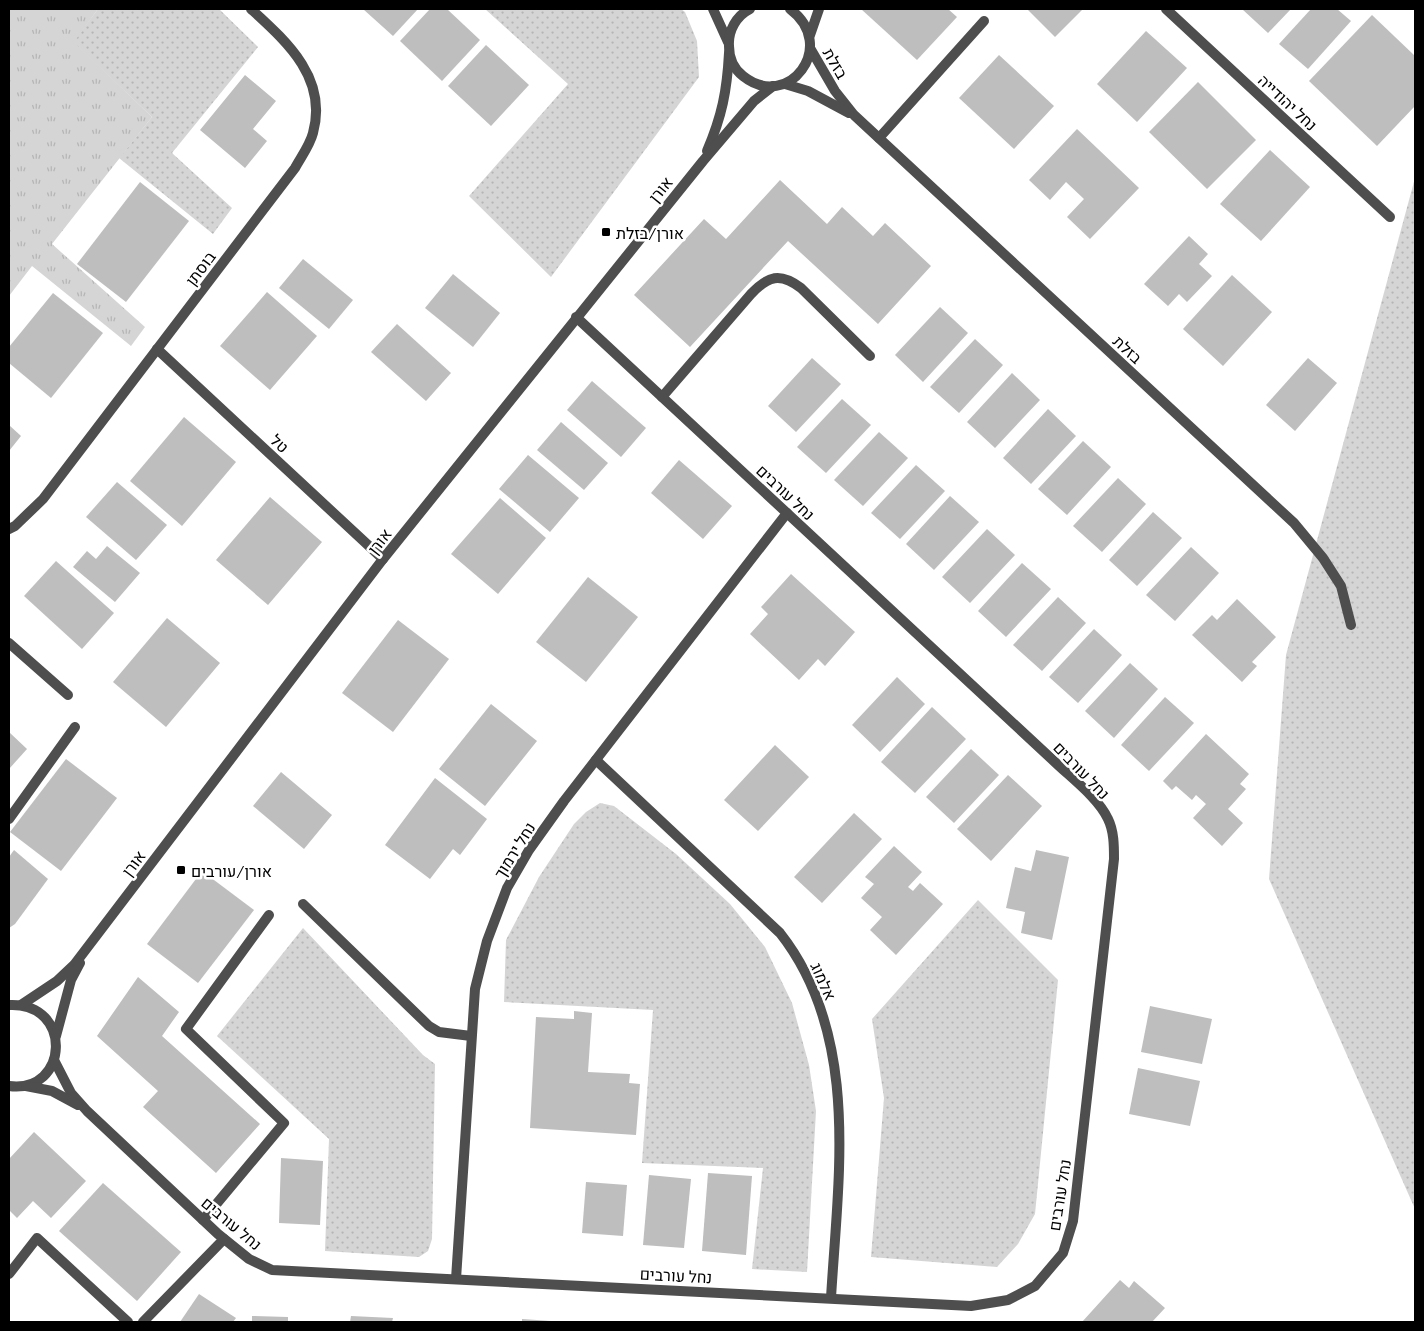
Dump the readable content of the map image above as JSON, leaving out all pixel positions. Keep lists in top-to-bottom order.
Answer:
{
  "streets": {
    "street": [
      "בזלת",
      "נחל יהודייה",
      "אורן",
      "בוסתן",
      "טל",
      "נחל עורבים",
      "נחל ירמוך",
      "אלמוג"
    ]
  },
  "crossings": [
    ["אורן", "טל"],
    ["אורן", "נחל עורבים"],
    ["בוסתן", "טל"],
    ["נחל עורבים", "נחל ירמוך"],
    ["נחל עורבים", "אלמוג"],
    ["נחל ירמוך", "אלמוג"]
  ],
  "places": {
    "transit": ["אורן/בזלת", "אורן/עורבים"]
  }
}
